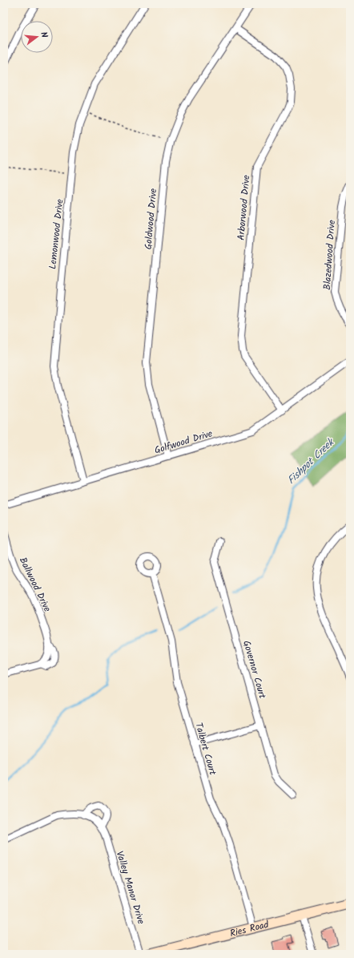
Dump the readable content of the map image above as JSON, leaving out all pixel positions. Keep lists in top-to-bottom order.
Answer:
{
  "streets": {
    "street": [
      "Arborwood Drive",
      "Goldwood Drive",
      "Lemonwood Drive",
      "Blazedwood Drive",
      "Golfwood Drive",
      "Ballwood Drive",
      "Governor Court",
      "Talbert Court",
      "Valley Manor Drive",
      "Ries Road"
    ]
  },
  "crossings": [
    ["Arborwood Drive", "Goldwood Drive"],
    ["Arborwood Drive", "Golfwood Drive"],
    ["Goldwood Drive", "Golfwood Drive"],
    ["Lemonwood Drive", "Golfwood Drive"],
    ["Talbert Court", "Ries Road"]
  ],
  "water": ["Fishpot Creek"],
  "north": "right"
}
